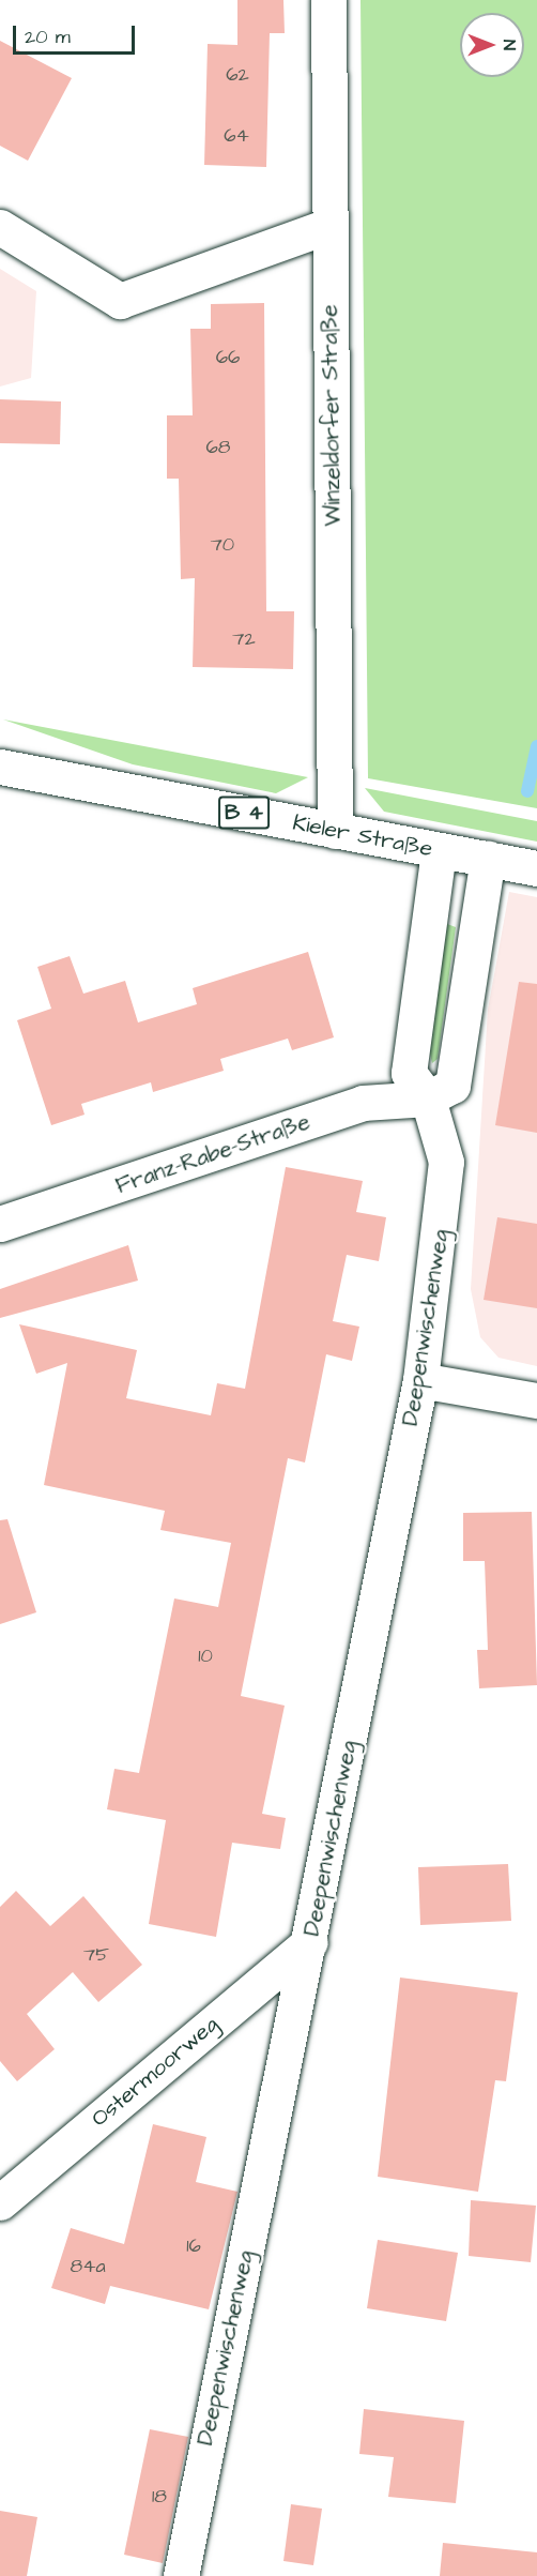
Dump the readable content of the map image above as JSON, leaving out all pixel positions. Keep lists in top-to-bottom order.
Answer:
{
  "streets": {
    "street": [
      "Winzeldorfer Straße",
      "B 4",
      "Kieler Straße",
      "Franz-Rabe-Straße",
      "Deepenwischenweg",
      "Ostermoorweg"
    ]
  },
  "crossings": [
    ["Winzeldorfer Straße", "Kieler Straße"],
    ["Kieler Straße", "Deepenwischenweg"],
    ["Franz-Rabe-Straße", "Deepenwischenweg"],
    ["Deepenwischenweg", "Ostermoorweg"]
  ],
  "house_numbers": [
    "62",
    "64",
    "66",
    "68",
    "70",
    "72",
    "10",
    "75",
    "16",
    "84a",
    "18"
  ],
  "scale_bar": "20 m",
  "north": "right"
}
